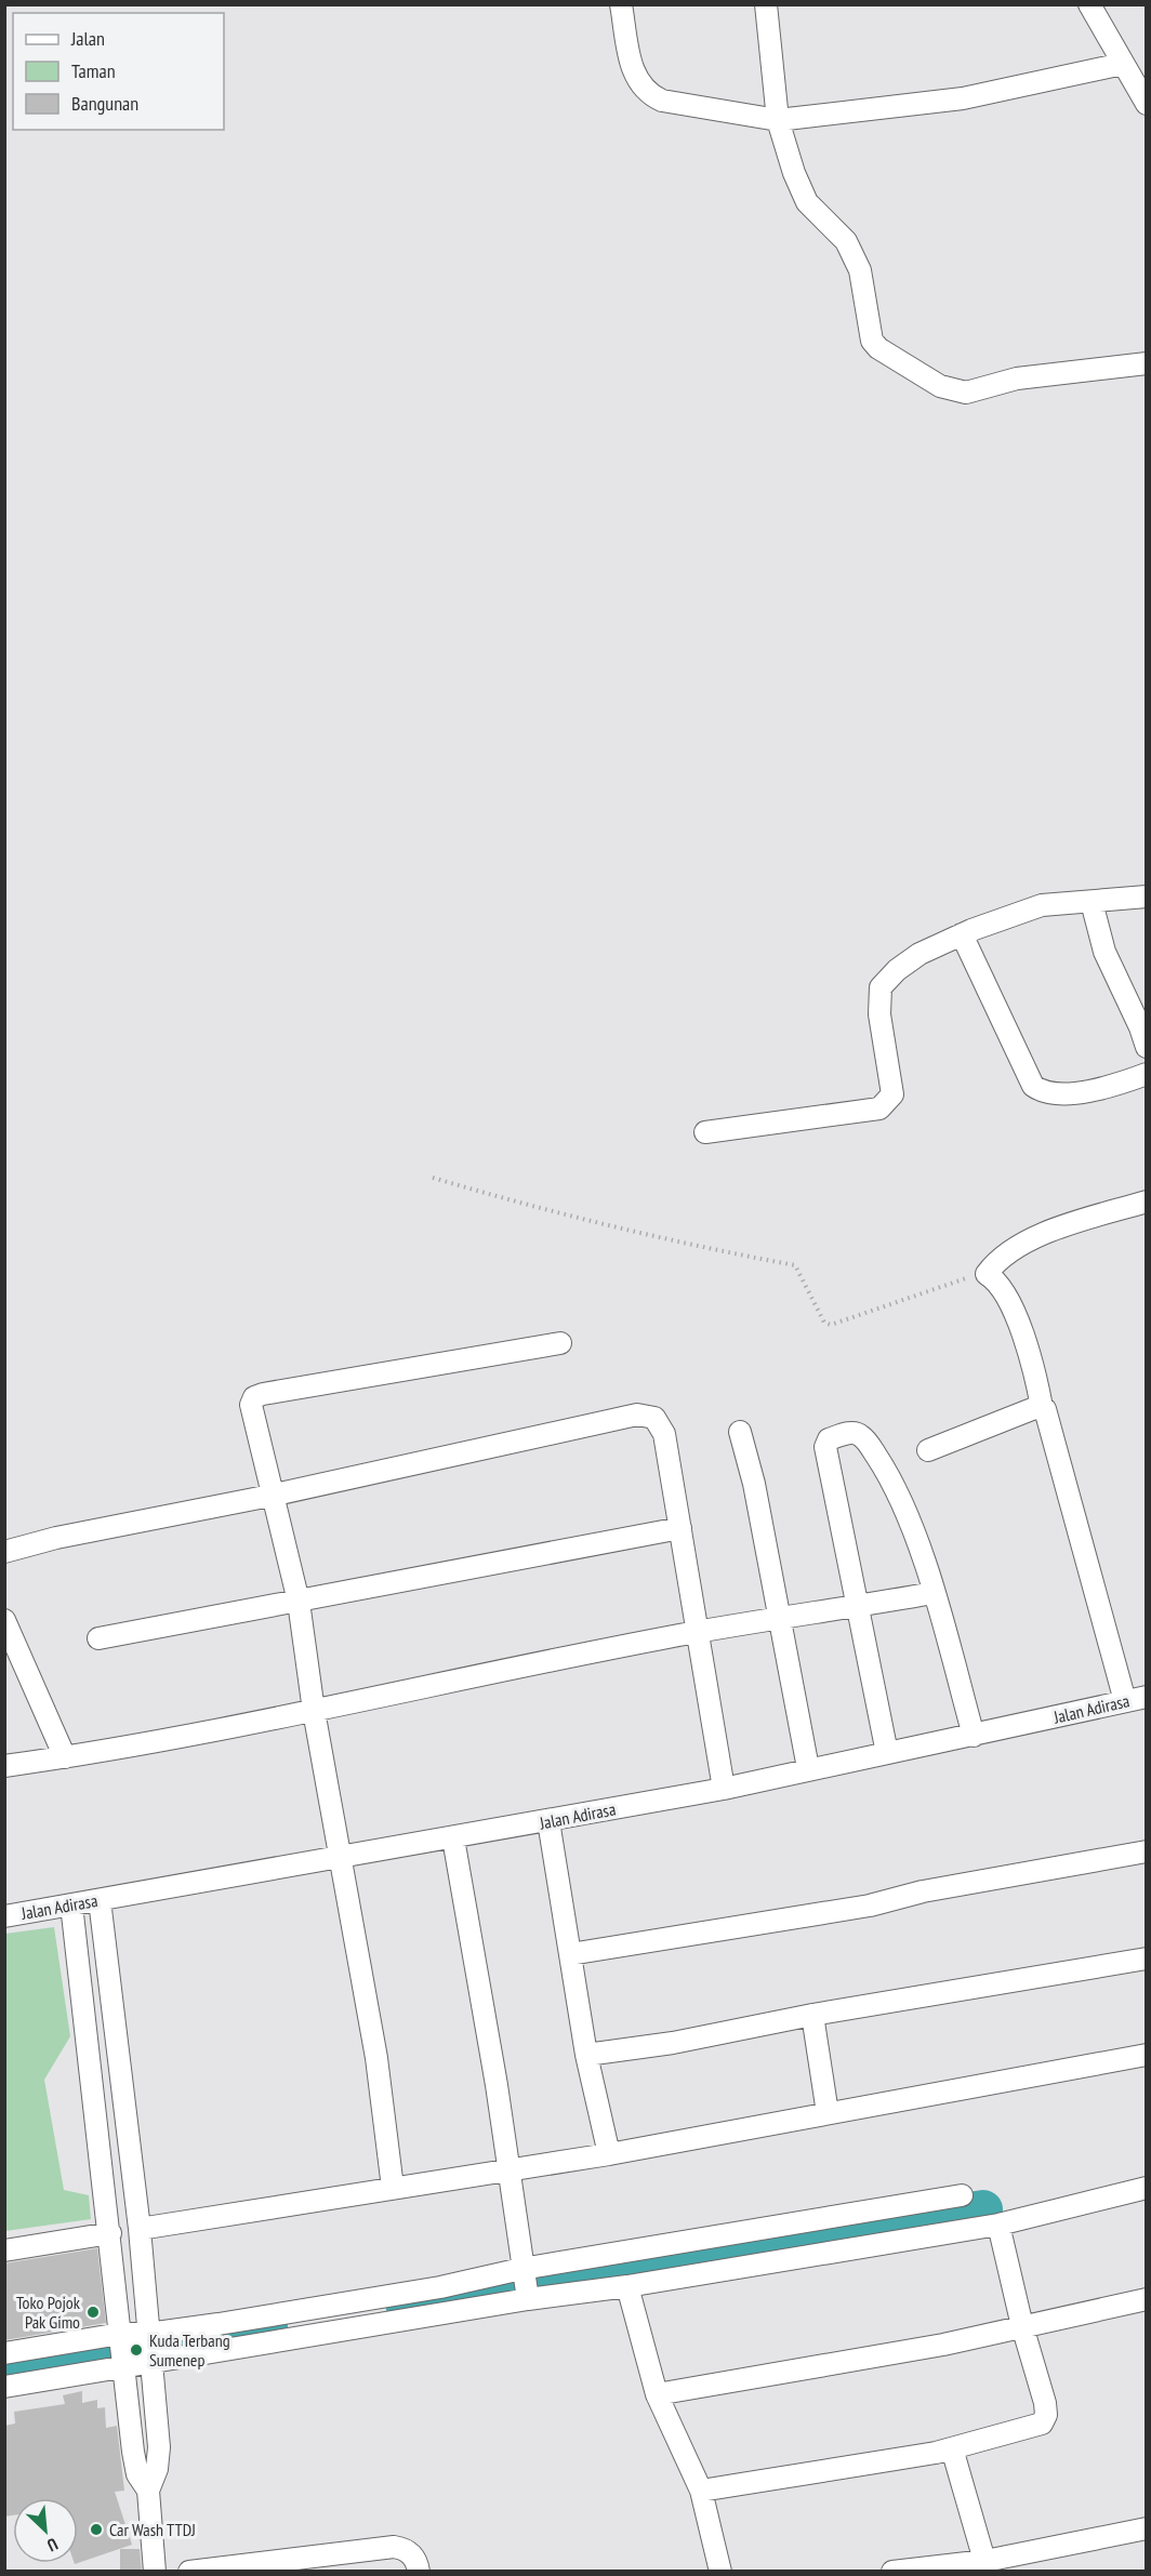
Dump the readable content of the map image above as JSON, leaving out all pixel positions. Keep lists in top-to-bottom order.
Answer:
{
  "streets": {
    "street": ["Jalan Adirasa"]
  },
  "places": ["Toko Pojok Pak Gimo", "Kuda Terbang Sumenep", "Car Wash TTDJ"],
  "legend": ["Jalan", "Taman", "Bangunan"],
  "north": "bottom right"
}
